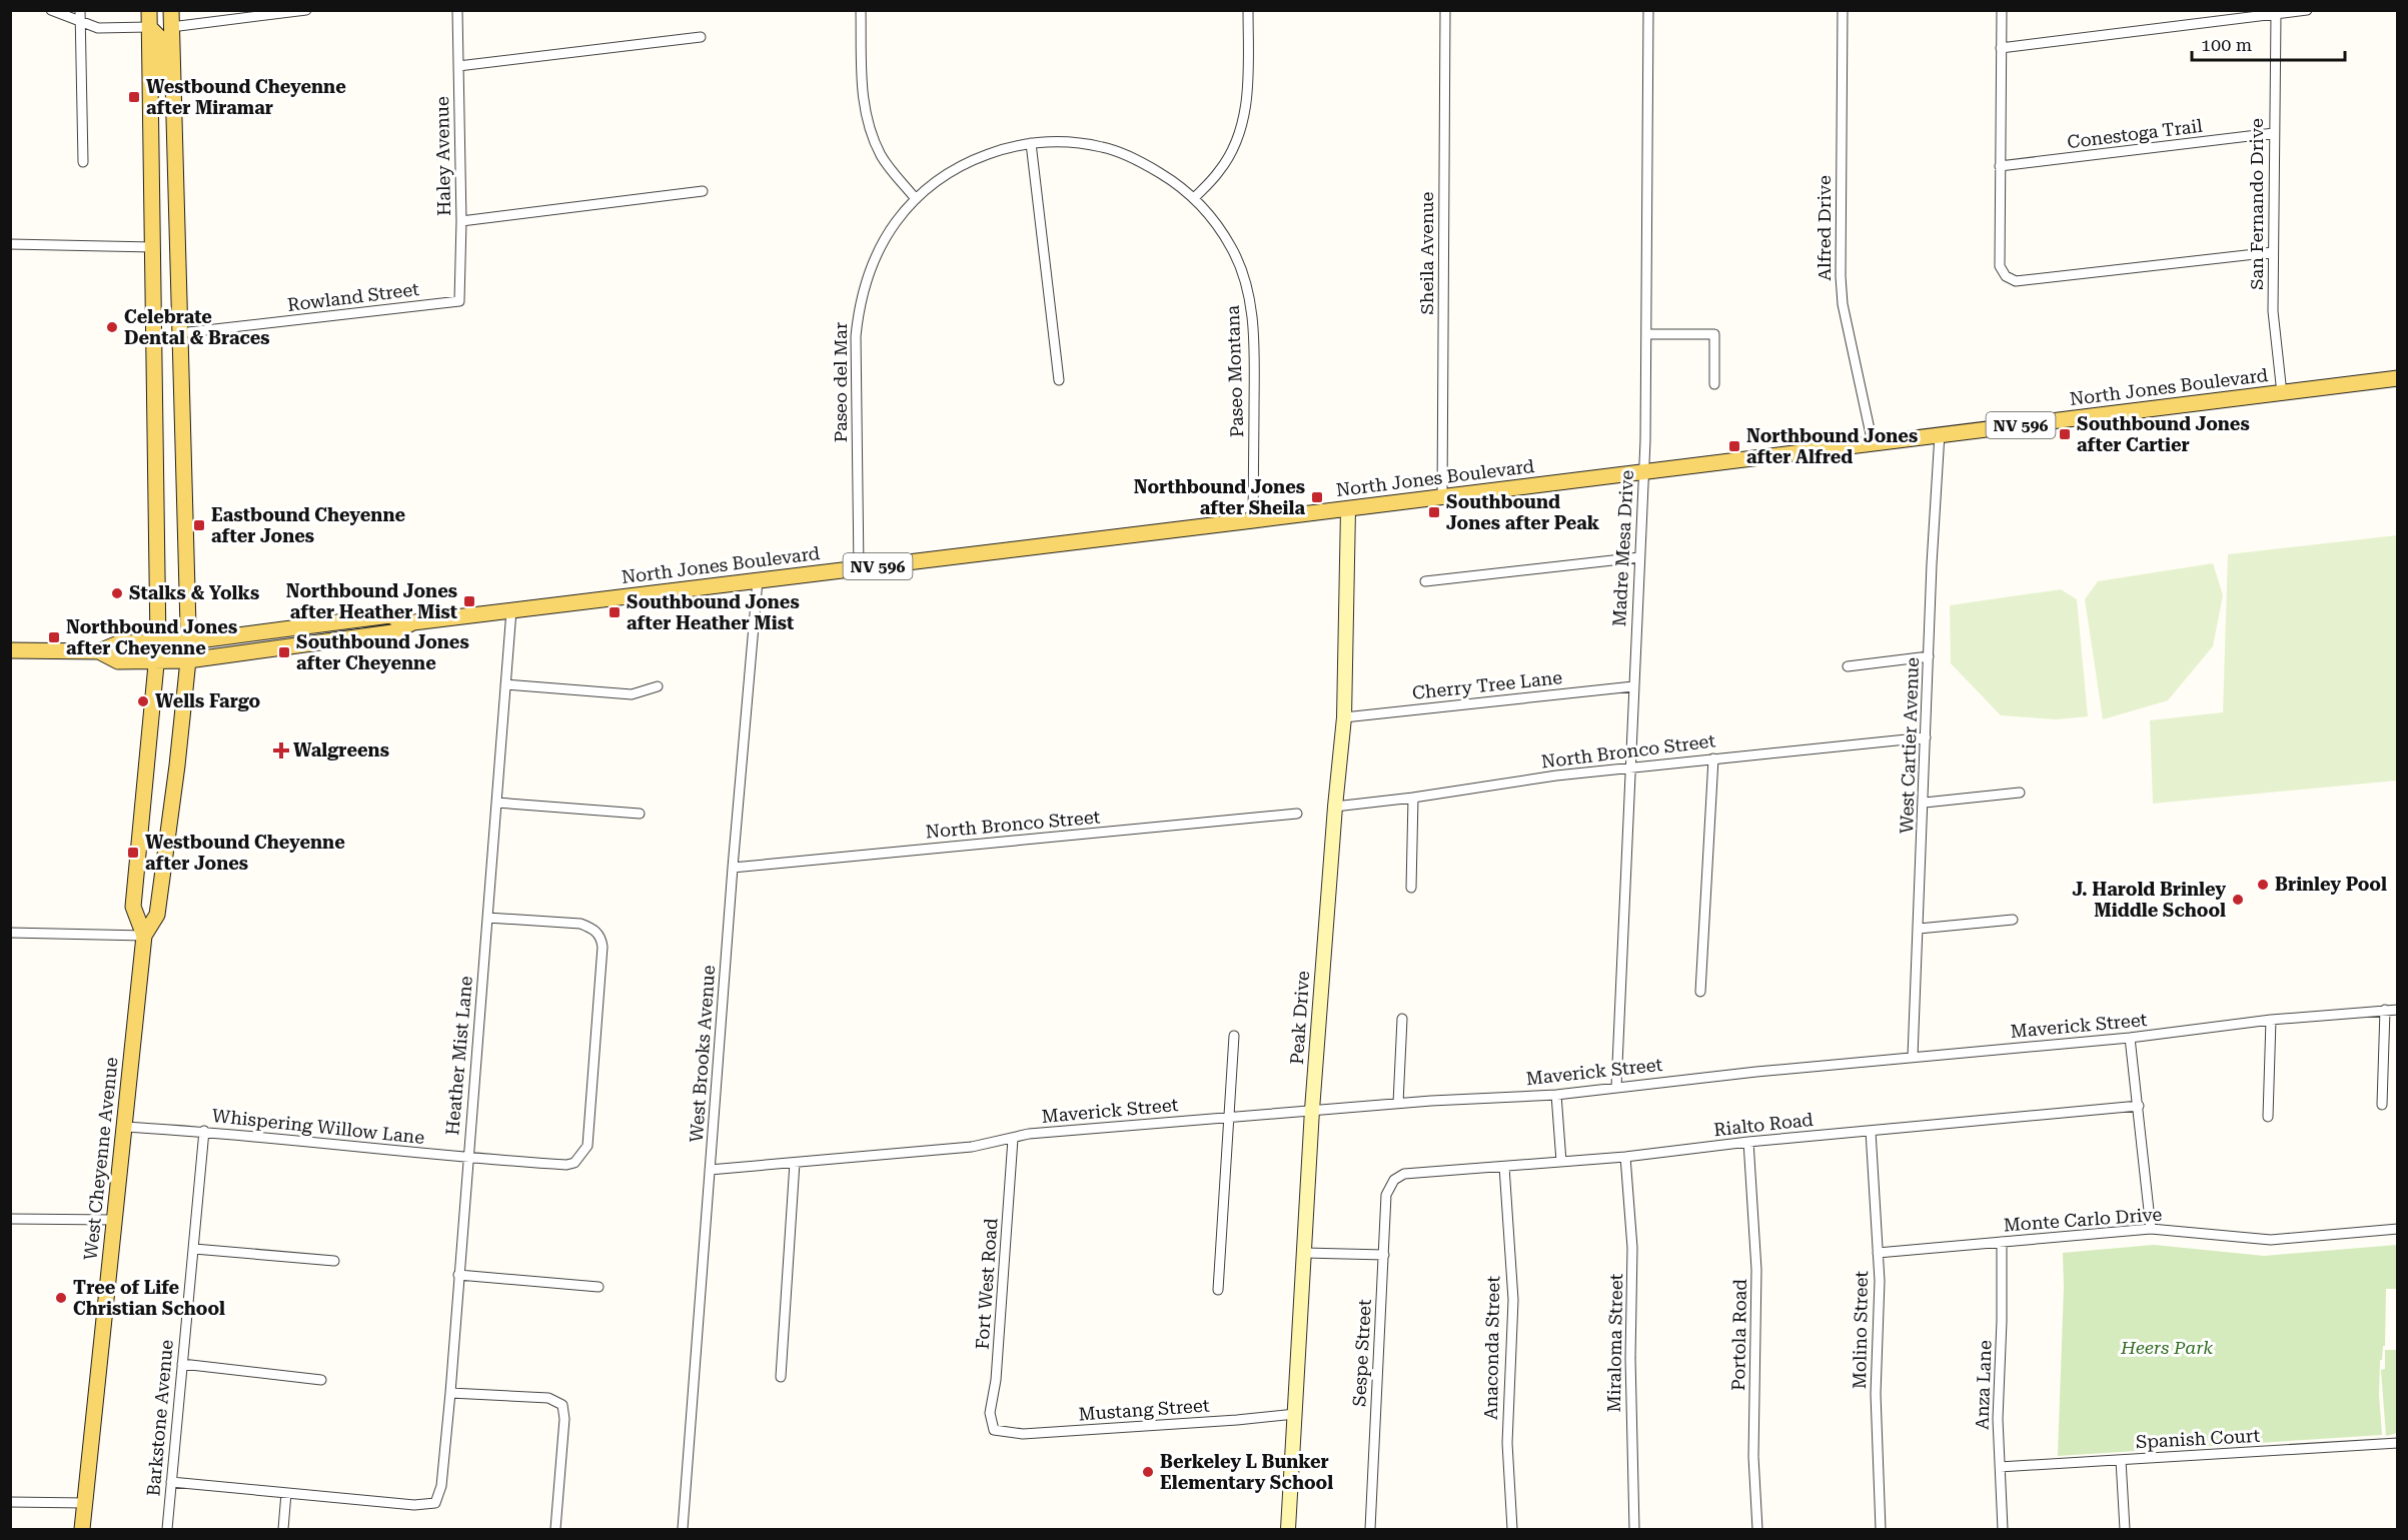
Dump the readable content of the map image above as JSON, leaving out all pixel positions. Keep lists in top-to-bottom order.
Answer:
{
  "streets": {
    "main road": ["North Jones Boulevard", "NV 596", "West Cheyenne Avenue"],
    "street": [
      "Conestoga Trail",
      "Haley Avenue",
      "San Fernando Drive",
      "Alfred Drive",
      "Sheila Avenue",
      "Rowland Street",
      "Paseo Montana",
      "Paseo del Mar",
      "Madre Mesa Drive",
      "Cherry Tree Lane",
      "West Cartier Avenue",
      "North Bronco Street",
      "Peak Drive",
      "Maverick Street",
      "West Brooks Avenue",
      "Heather Mist Lane",
      "Rialto Road",
      "Whispering Willow Lane",
      "Monte Carlo Drive",
      "Fort West Road",
      "Molino Street",
      "Portola Road",
      "Miraloma Street",
      "Anaconda Street",
      "Sespe Street",
      "Anza Lane",
      "Mustang Street",
      "Barkstone Avenue",
      "Spanish Court"
    ]
  },
  "crossings": [
    ["Conestoga Trail", "San Fernando Drive"],
    ["Haley Avenue", "Rowland Street"],
    ["San Fernando Drive", "North Jones Boulevard"],
    ["Alfred Drive", "North Jones Boulevard"],
    ["Sheila Avenue", "North Jones Boulevard"],
    ["Rowland Street", "West Cheyenne Avenue"],
    ["Paseo Montana", "Paseo del Mar"],
    ["Paseo Montana", "North Jones Boulevard"],
    ["Paseo del Mar", "North Jones Boulevard"],
    ["North Jones Boulevard", "Madre Mesa Drive"],
    ["North Jones Boulevard", "West Cartier Avenue"],
    ["North Jones Boulevard", "Peak Drive"],
    ["North Jones Boulevard", "West Brooks Avenue"],
    ["North Jones Boulevard", "Heather Mist Lane"],
    ["North Jones Boulevard", "West Cheyenne Avenue"],
    ["Madre Mesa Drive", "Cherry Tree Lane"],
    ["Madre Mesa Drive", "North Bronco Street"],
    ["Madre Mesa Drive", "Maverick Street"],
    ["Cherry Tree Lane", "Peak Drive"],
    ["West Cartier Avenue", "North Bronco Street"],
    ["West Cartier Avenue", "Maverick Street"],
    ["North Bronco Street", "Peak Drive"],
    ["North Bronco Street", "West Brooks Avenue"],
    ["Peak Drive", "Maverick Street"],
    ["Peak Drive", "Mustang Street"],
    ["Maverick Street", "West Brooks Avenue"],
    ["Maverick Street", "Fort West Road"],
    ["Heather Mist Lane", "Whispering Willow Lane"],
    ["Rialto Road", "Molino Street"],
    ["Rialto Road", "Portola Road"],
    ["Rialto Road", "Miraloma Street"],
    ["Rialto Road", "Anaconda Street"],
    ["Rialto Road", "Sespe Street"],
    ["Whispering Willow Lane", "West Cheyenne Avenue"],
    ["Whispering Willow Lane", "Barkstone Avenue"],
    ["Monte Carlo Drive", "Molino Street"],
    ["Monte Carlo Drive", "Anza Lane"],
    ["Fort West Road", "Mustang Street"],
    ["Anza Lane", "Spanish Court"]
  ],
  "parks": ["Heers Park"],
  "places": {
    "transit": [
      "Westbound Cheyenne after Miramar",
      "Southbound Jones after Cartier",
      "Northbound Jones after Alfred",
      "Northbound Jones after Sheila",
      "Southbound Jones after Peak",
      "Eastbound Cheyenne after Jones",
      "Northbound Jones after Heather Mist",
      "Southbound Jones after Heather Mist",
      "Northbound Jones after Cheyenne",
      "Southbound Jones after Cheyenne",
      "Westbound Cheyenne after Jones"
    ],
    "other": [
      "Celebrate Dental & Braces",
      "Stalks & Yolks",
      "Wells Fargo",
      "Brinley Pool",
      "J. Harold Brinley Middle School",
      "Tree of Life Christian School",
      "Berkeley L Bunker Elementary School"
    ],
    "health": ["Walgreens"]
  },
  "scale_bar": "100 m"
}
